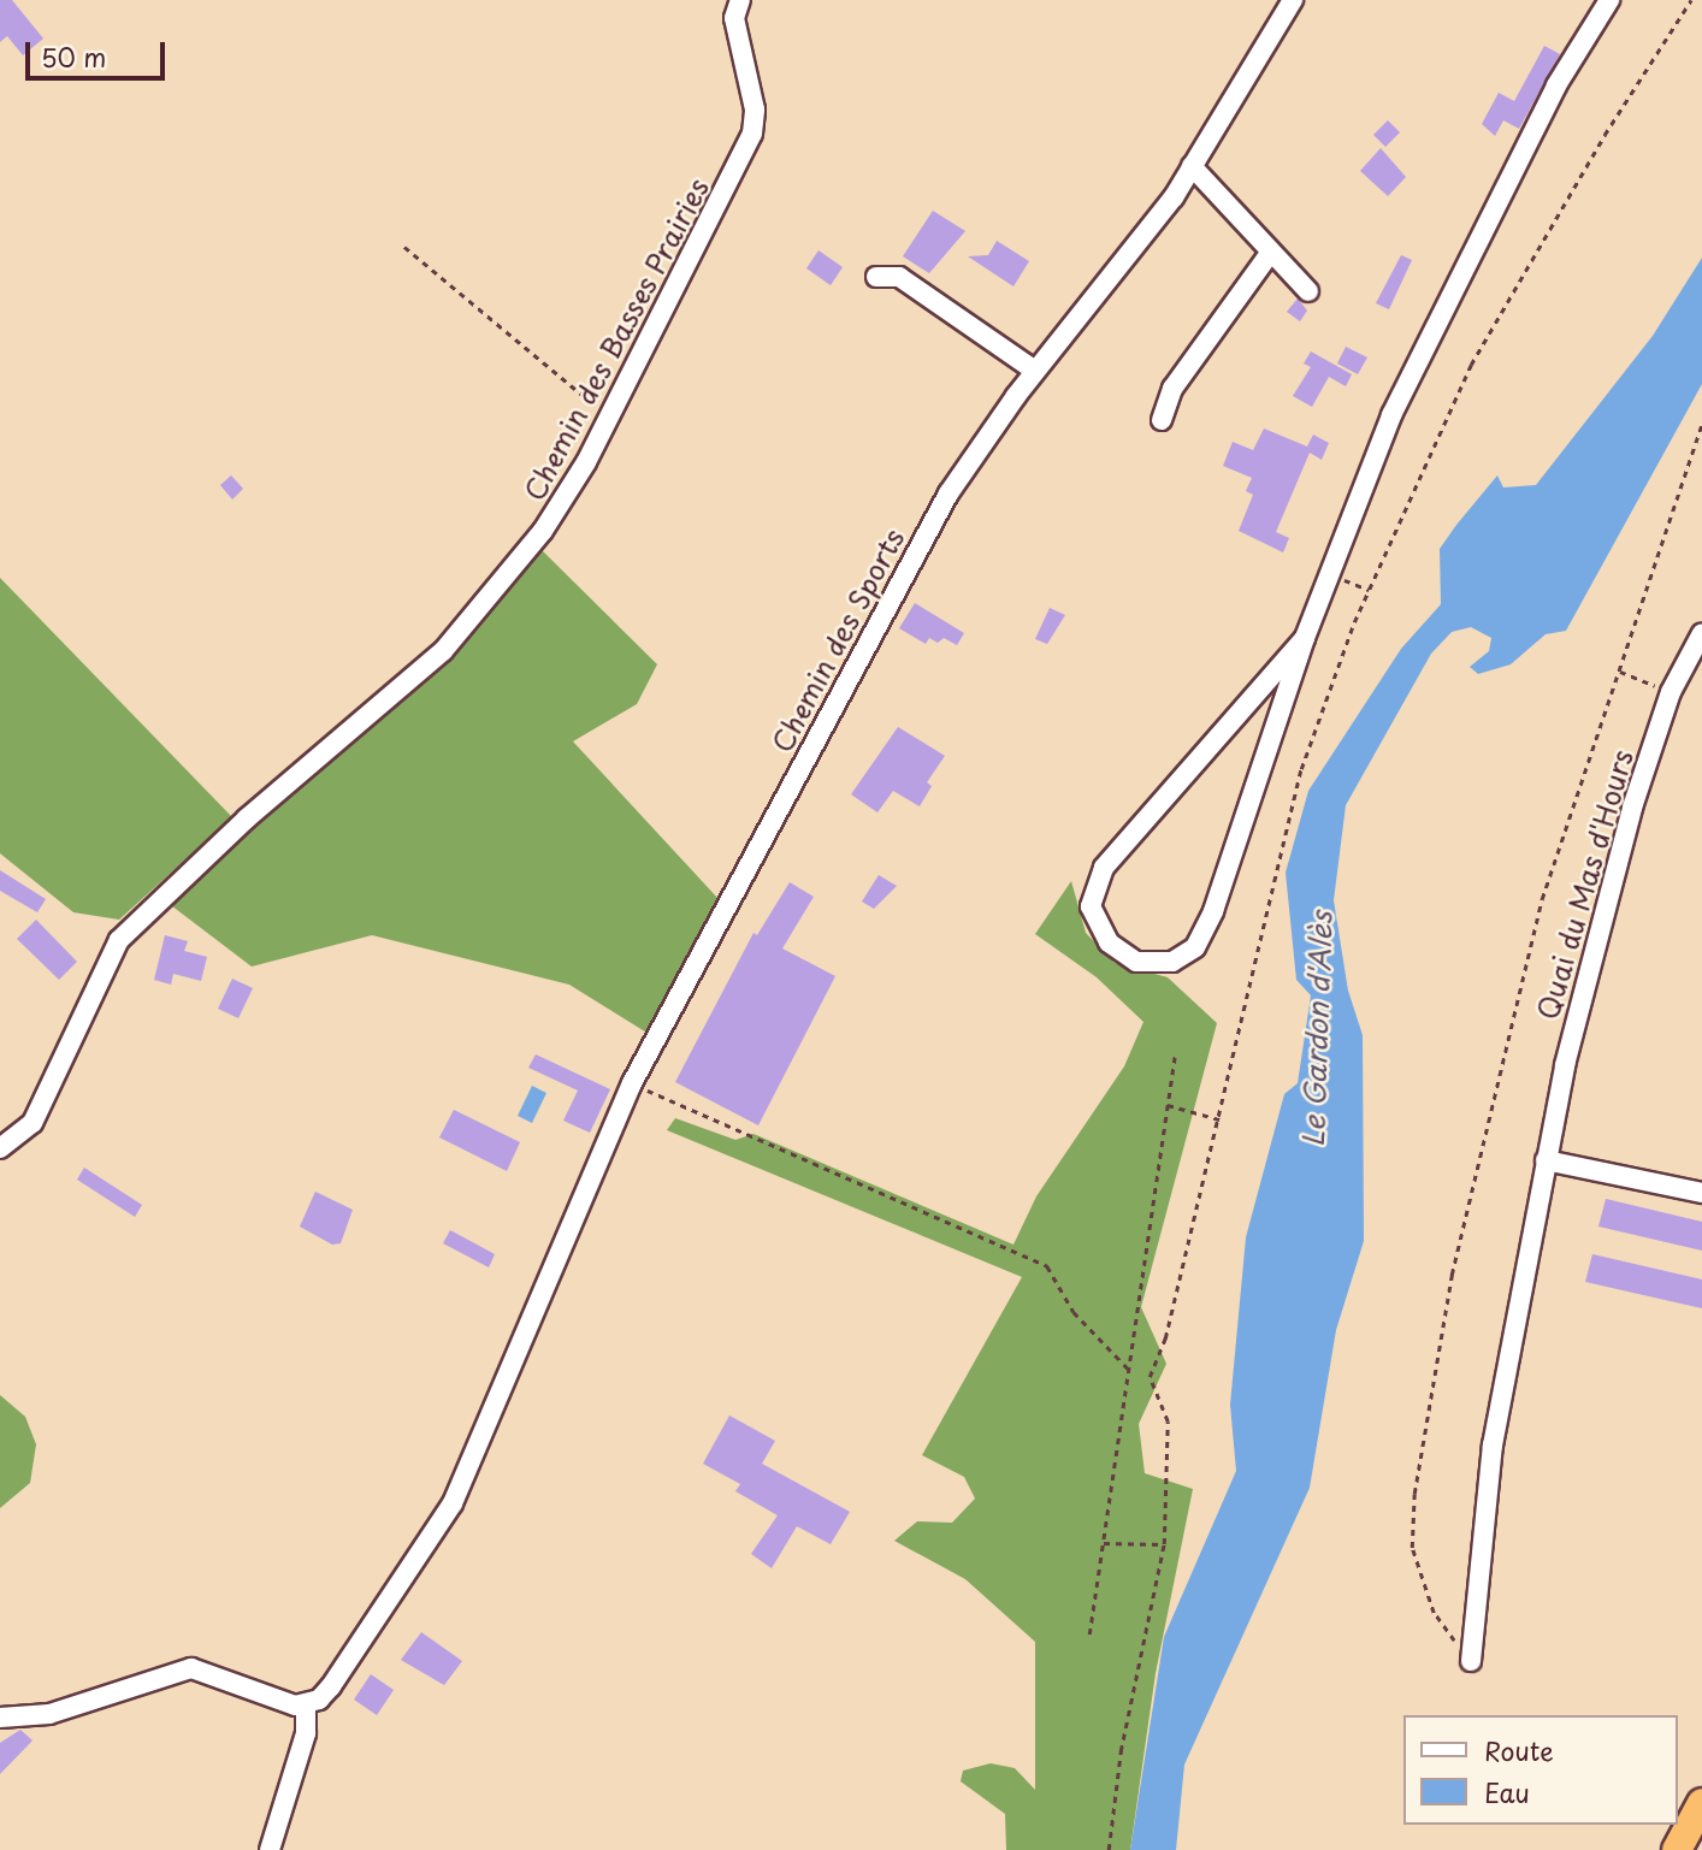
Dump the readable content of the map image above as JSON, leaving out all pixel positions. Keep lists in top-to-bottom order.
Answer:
{
  "streets": {
    "street": ["Chemin des Basses Prairies", "Chemin des Sports", "Quai du Mas d'Hours"]
  },
  "water": ["Le Gardon d'Alès"],
  "legend": ["Route", "Eau"],
  "scale_bar": "50 m"
}
